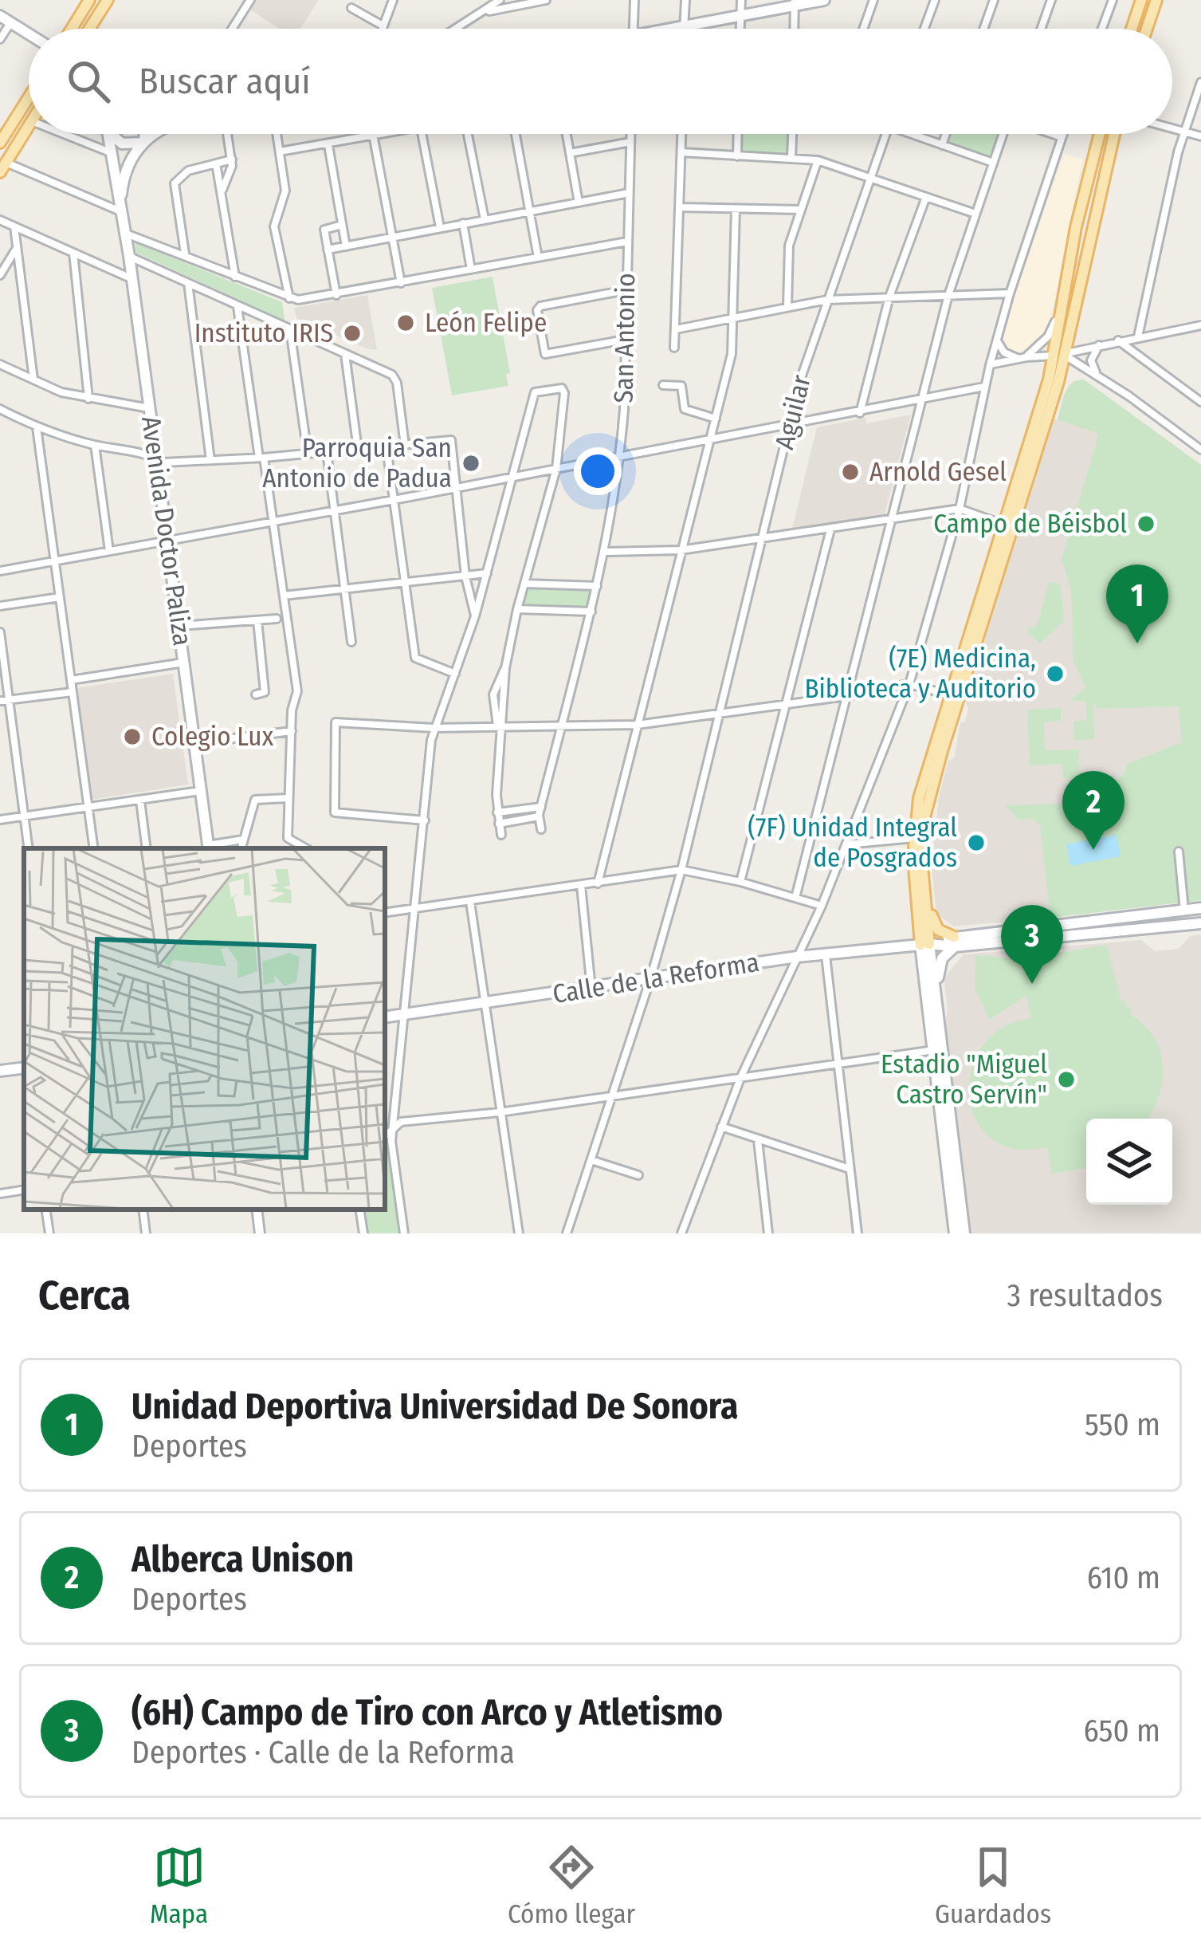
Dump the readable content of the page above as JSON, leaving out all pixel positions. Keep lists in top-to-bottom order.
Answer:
{
  "streets": {
    "main road": ["Avenida Doctor Paliza", "Calle de la Reforma"],
    "street": ["San Antonio", "Aguilar"]
  },
  "crossings": [
    ["Aguilar", "Calle de la Reforma"]
  ],
  "places": [
    "León Felipe",
    "Instituto IRIS",
    "Parroquia San Antonio de Padua",
    "Arnold Gesel",
    "Campo de Béisbol",
    "(7E) Medicina, Biblioteca y Auditorio",
    "Colegio Lux",
    "(7F) Unidad Integral de Posgrados",
    "Estadio \"Miguel Castro Servín\""
  ],
  "page": {
    "search": "Buscar aquí",
    "pins": ["1", "2", "3"],
    "heading": ["Cerca", "3 resultados"],
    "list": [
      {
        "mark": "1",
        "name": "Unidad Deportiva Universidad De Sonora",
        "note": "Deportes",
        "value": "550 m"
      },
      {
        "mark": "2",
        "name": "Alberca Unison",
        "note": "Deportes",
        "value": "610 m"
      },
      {
        "mark": "3",
        "name": "(6H) Campo de Tiro con Arco y Atletismo",
        "note": "Deportes · Calle de la Reforma",
        "value": "650 m"
      }
    ],
    "nav": ["Mapa", "Cómo llegar", "Guardados"]
  }
}
